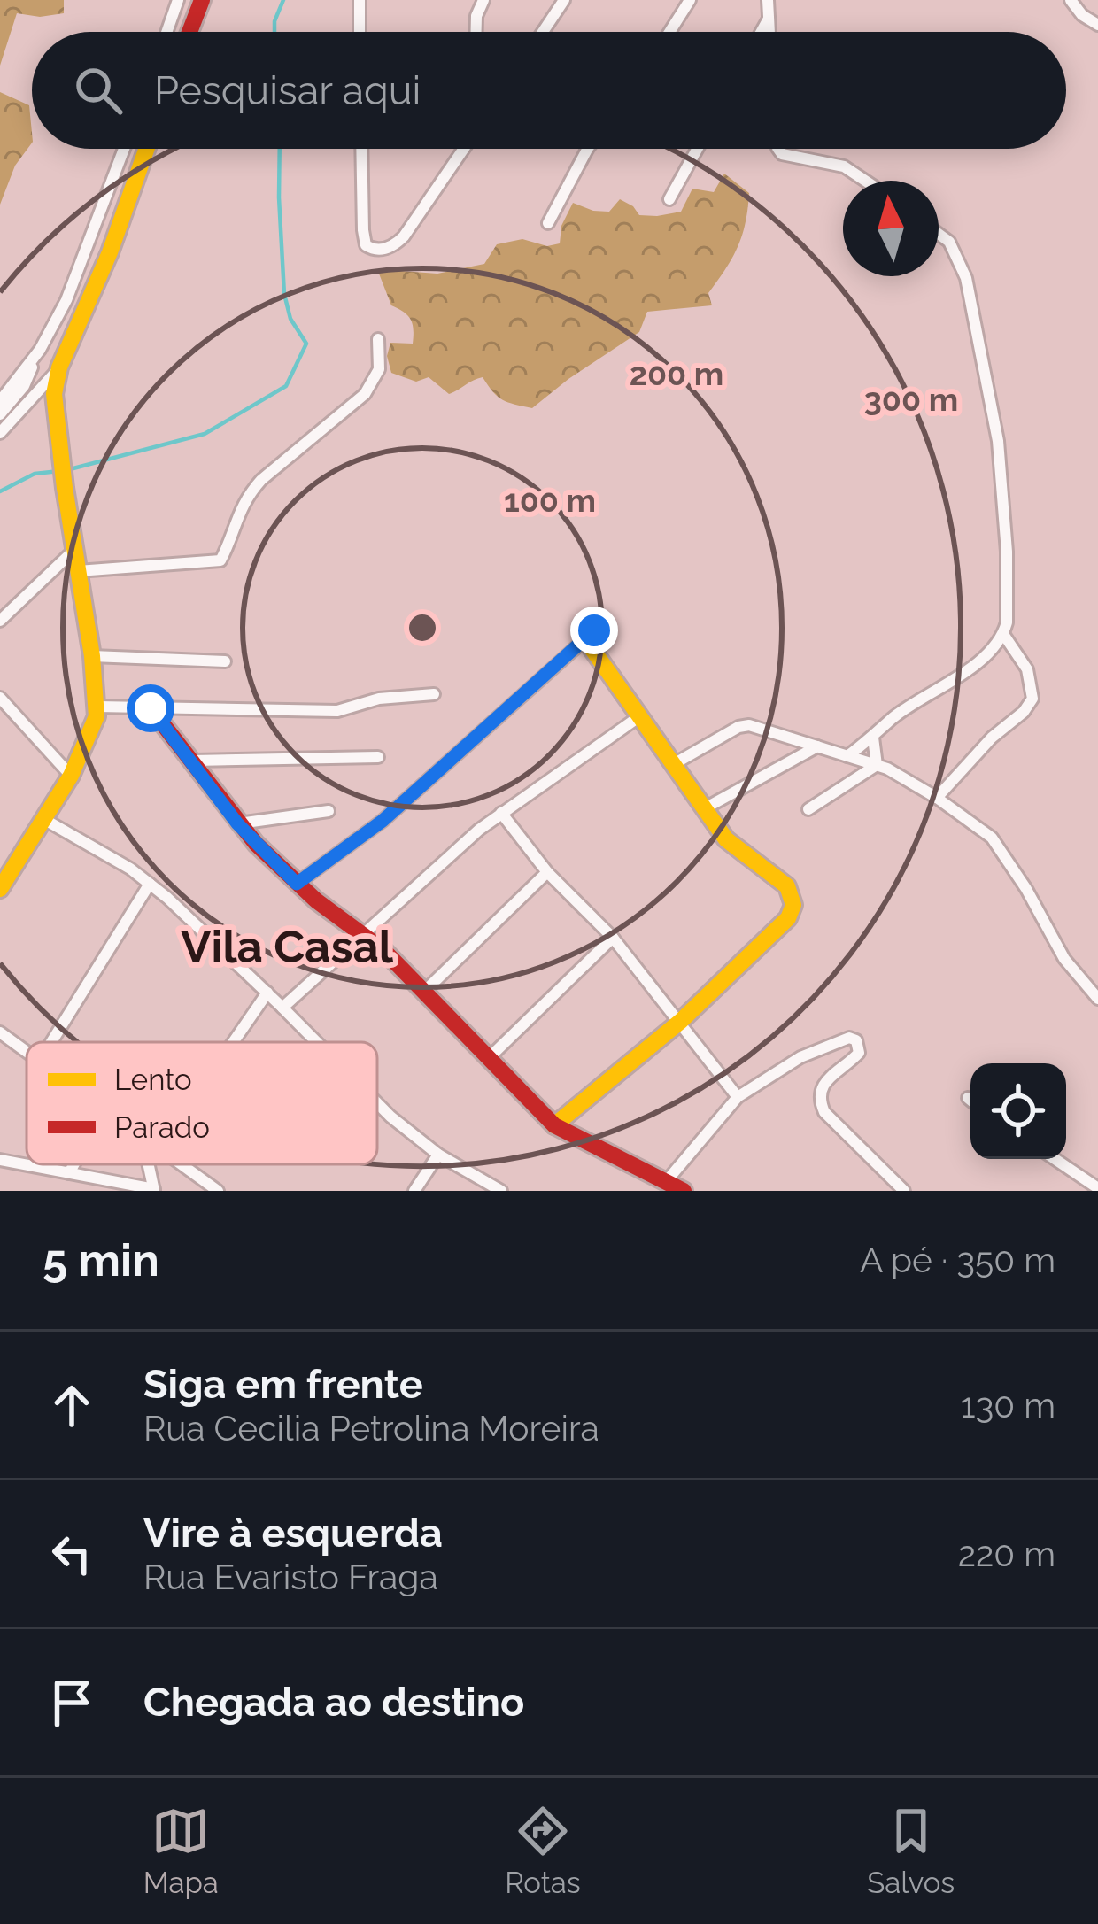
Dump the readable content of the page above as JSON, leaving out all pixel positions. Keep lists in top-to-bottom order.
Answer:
{
  "districts": ["Vila Casal"],
  "legend": ["Lento", "Parado"],
  "north": "top",
  "page": {
    "search": "Pesquisar aqui",
    "heading": ["5 min", "A pé · 350 m"],
    "list": [
      ["Siga em frente", "Rua Cecilia Petrolina Moreira", "130 m"],
      ["Vire à esquerda", "Rua Evaristo Fraga", "220 m"],
      "Chegada ao destino"
    ],
    "nav": ["Mapa", "Rotas", "Salvos"]
  },
  "rings": ["200 m", "300 m", "100 m"]
}
